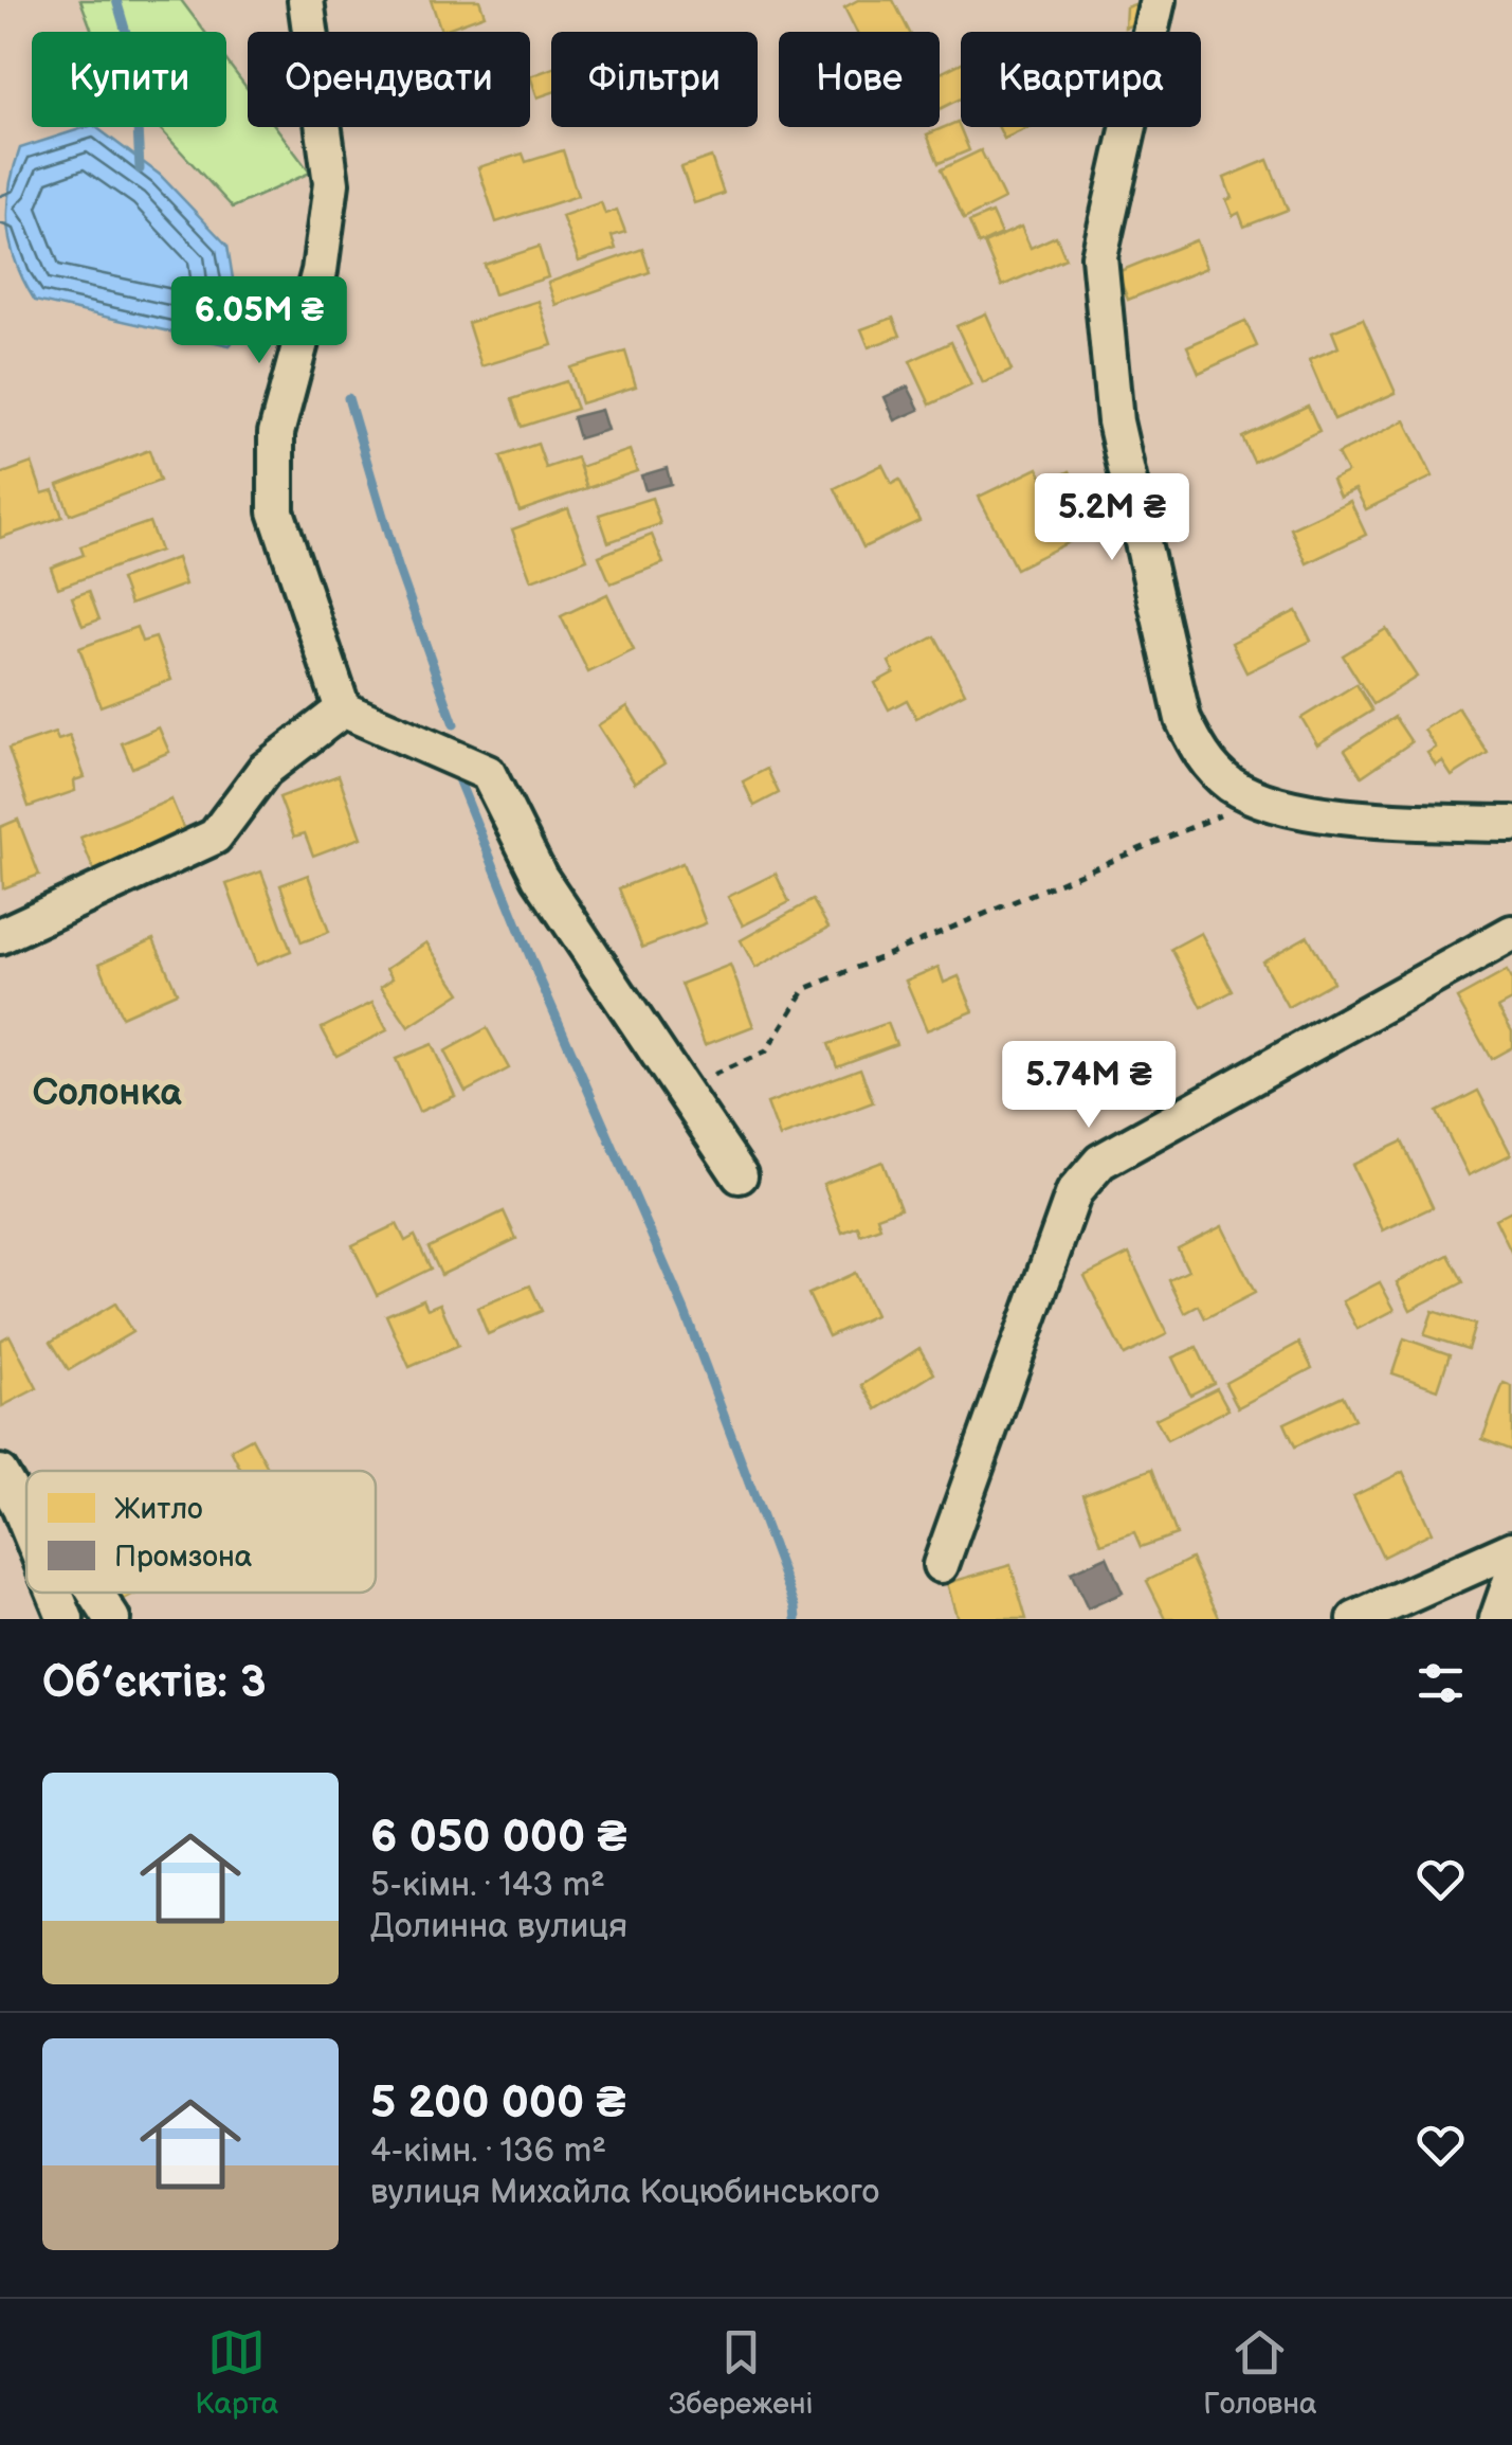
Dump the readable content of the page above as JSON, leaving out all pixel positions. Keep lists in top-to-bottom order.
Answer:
{
  "districts": ["Солонка"],
  "legend": ["Житло", "Промзона"],
  "page": {
    "chip": [
      "Купити",
      "Орендувати",
      "Фільтри",
      "Нове",
      "Квартира"
    ],
    "price": ["6.05M ₴", "5.2M ₴", "5.74M ₴"],
    "heading": "Об’єктів: 3",
    "list": [
      {
        "name": "6 050 000 ₴",
        "note": "5-кімн. · 143 m² · Долинна вулиця"
      },
      {
        "name": "5 200 000 ₴",
        "note": "4-кімн. · 136 m² · вулиця Михайла Коцюбинського"
      }
    ],
    "tabs": ["Карта", "Збережені", "Головна"]
  }
}
